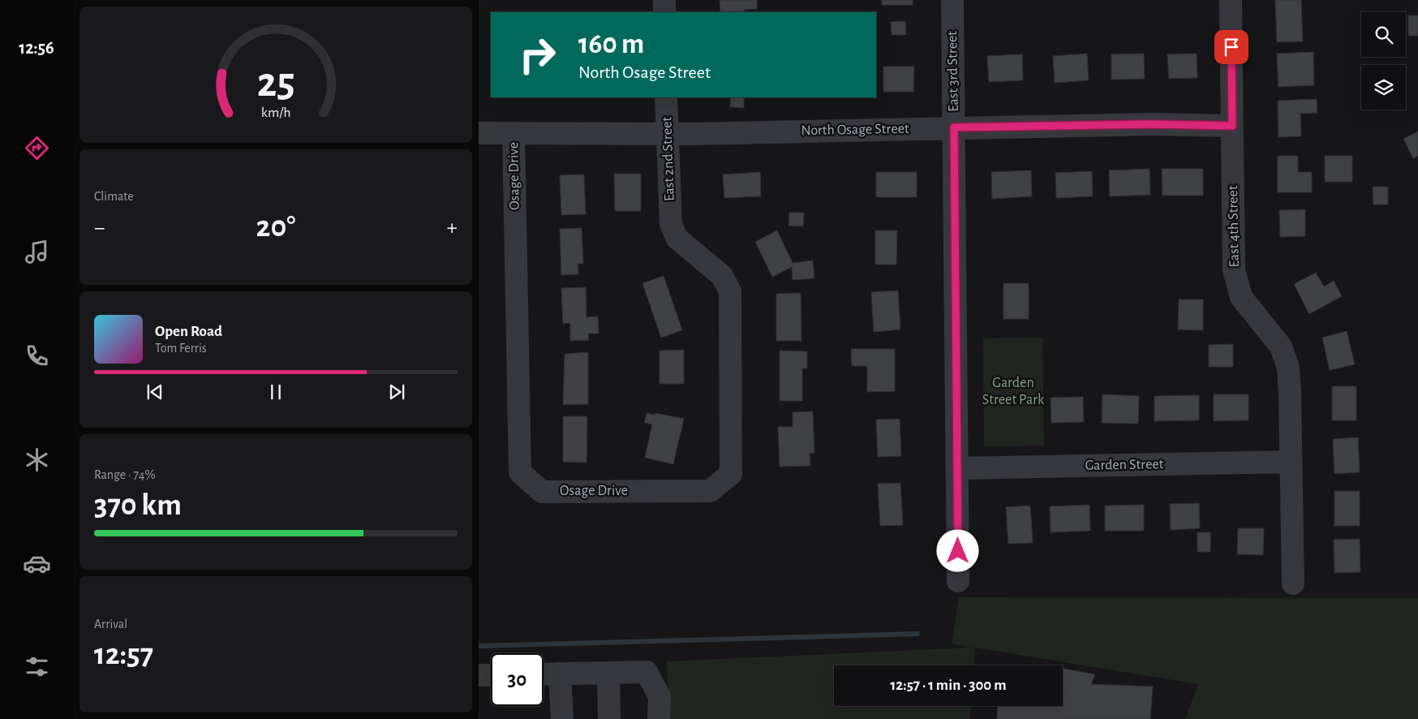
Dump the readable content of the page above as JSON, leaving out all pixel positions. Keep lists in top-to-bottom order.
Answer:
{
  "streets": {
    "street": [
      "East 3rd Street",
      "North Osage Street",
      "East 2nd Street",
      "Osage Drive",
      "East 4th Street",
      "Garden Street"
    ]
  },
  "crossings": [
    ["East 3rd Street", "North Osage Street"],
    ["East 3rd Street", "Garden Street"],
    ["North Osage Street", "East 2nd Street"],
    ["North Osage Street", "Osage Drive"],
    ["North Osage Street", "East 4th Street"],
    ["East 2nd Street", "Osage Drive"],
    ["East 4th Street", "Garden Street"]
  ],
  "parks": ["Garden Street Park"],
  "page": {
    "tabs": "12:56",
    "turn": ["160 m", "North Osage Street"],
    "tile": [
      "Climate",
      ["Range · 74%", "370 km"],
      ["Arrival", "12:57"]
    ],
    "heat": ["−", "20°", "+"],
    "song": ["Open Road", "Tom Ferris"],
    "limit": "30",
    "trip": "12:57 · 1 min · 300 m",
    "gauge": ["25", "km/h"]
  }
}
